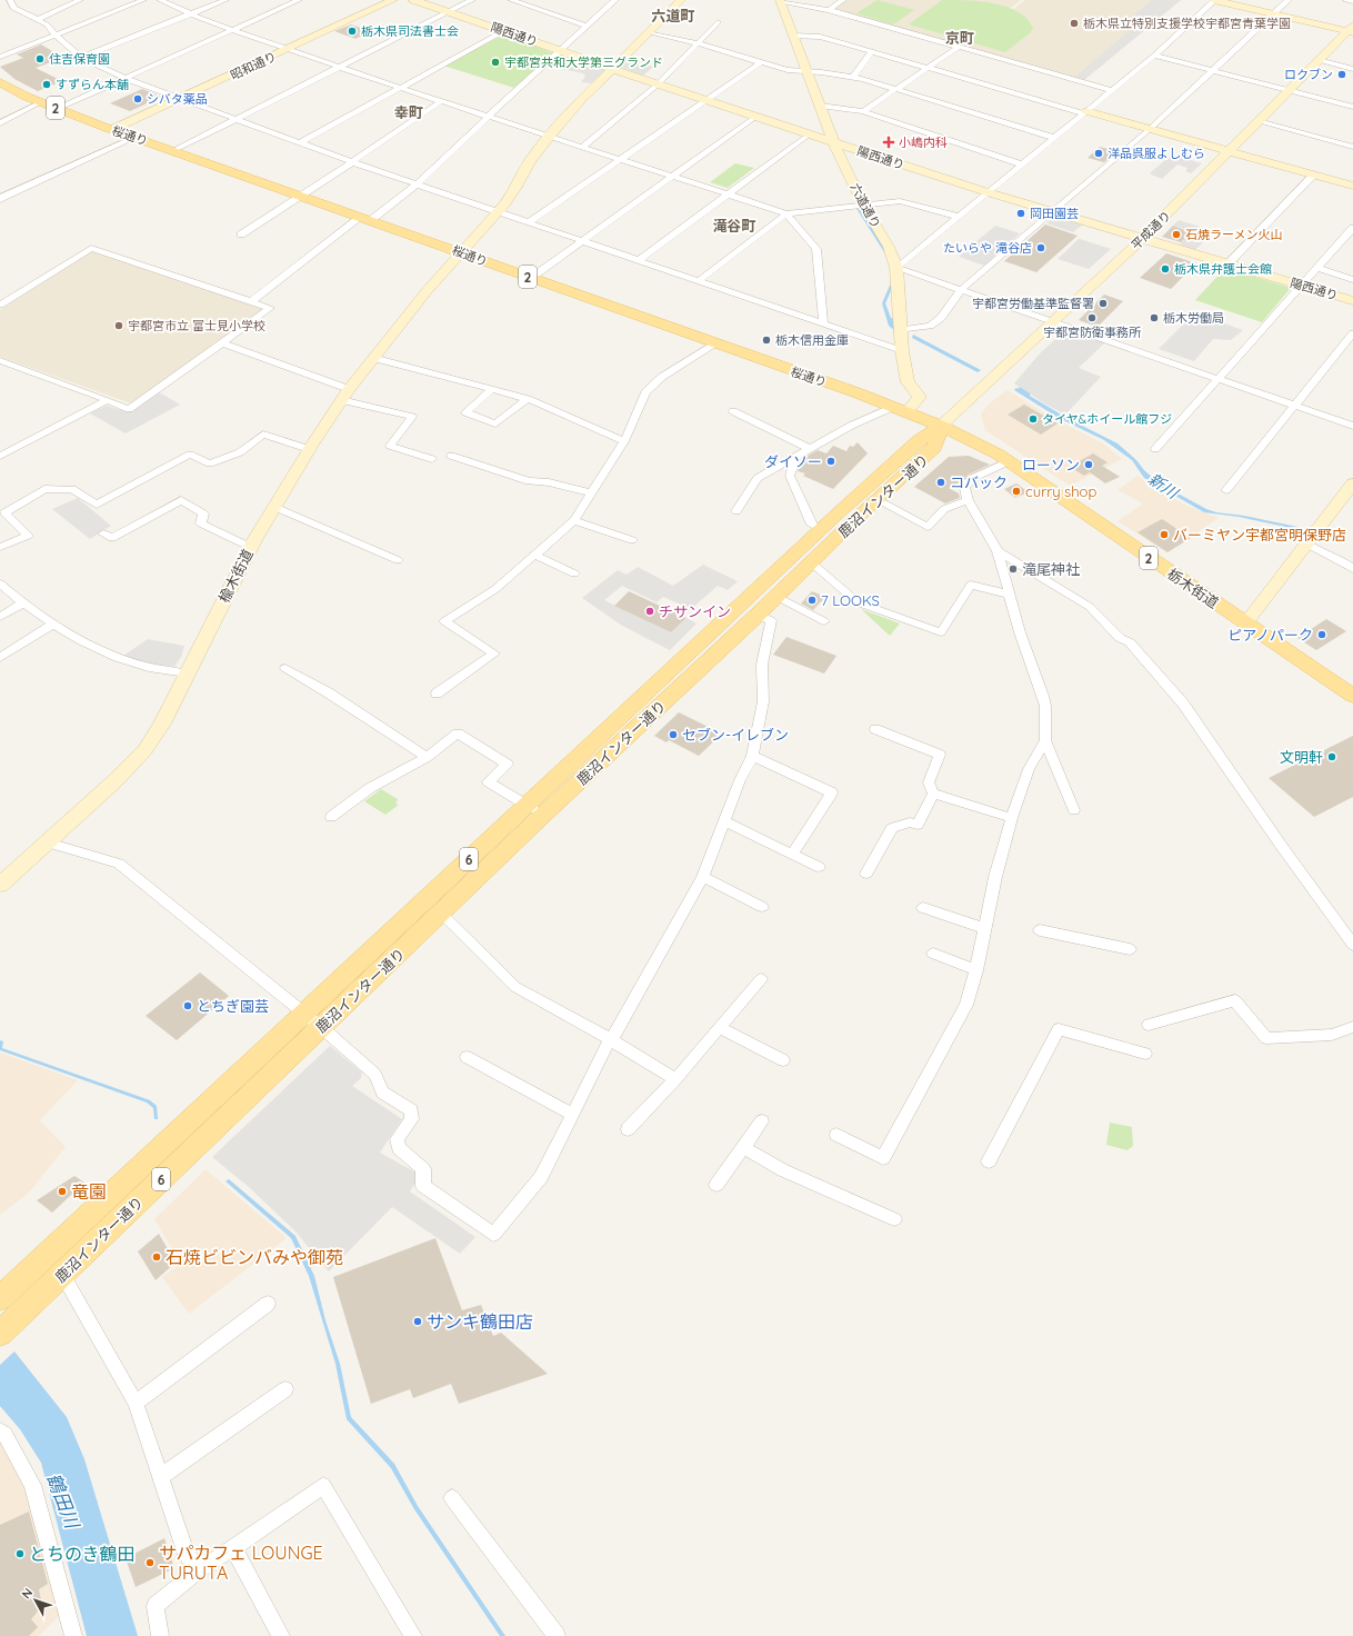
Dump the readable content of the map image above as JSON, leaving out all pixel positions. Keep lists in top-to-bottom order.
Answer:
{
  "streets": {
    "main road": [
      "2",
      "桜通り",
      "鹿沼インター通り",
      "栃木街道",
      "6"
    ],
    "street": [
      "陽西通り",
      "昭和通り",
      "六道通り",
      "平成通り",
      "楡木街道"
    ]
  },
  "crossings": [
    ["陽西通り", "六道通り"],
    ["陽西通り", "平成通り"],
    ["陽西通り", "楡木街道"],
    ["昭和通り", "桜通り"],
    ["桜通り", "六道通り"],
    ["桜通り", "平成通り"],
    ["桜通り", "鹿沼インター通り"],
    ["桜通り", "楡木街道"],
    ["桜通り", "栃木街道"],
    ["平成通り", "鹿沼インター通り"],
    ["平成通り", "栃木街道"],
    ["鹿沼インター通り", "栃木街道"]
  ],
  "districts": [
    "六道町",
    "京町",
    "幸町",
    "滝谷町"
  ],
  "water": ["新川", "鶴田川"],
  "places": {
    "other": [
      "栃木県立特別支援学校宇都宮青葉学園",
      "栃木県司法書士会",
      "住吉保育園",
      "宇都宮共和大学第三グランド",
      "ロクブン",
      "すずらん本舗",
      "シバタ薬品",
      "洋品呉服よしむら",
      "岡田園芸",
      "石焼ラーメン火山",
      "たいらや 滝谷店",
      "栃木県弁護士会館",
      "宇都宮労働基準監督署",
      "宇都宮防衛事務所",
      "栃木労働局",
      "宇都宮市立 富士見小学校",
      "栃木信用金庫",
      "タイヤ&ホイール館フジ",
      "ダイソー",
      "ローソン",
      "コバック",
      "curry shop",
      "バーミヤン宇都宮明保野店",
      "滝尾神社",
      "7 LOOKS",
      "チサンイン",
      "ピアノパーク",
      "セブン-イレブン",
      "文明軒",
      "とちぎ園芸",
      "竜園",
      "石焼ビビンバみや御苑",
      "サンキ鶴田店",
      "とちのき鶴田",
      "サパカフェ LOUNGE TURUTA"
    ],
    "health": ["小嶋内科"]
  },
  "north": "top left"
}
